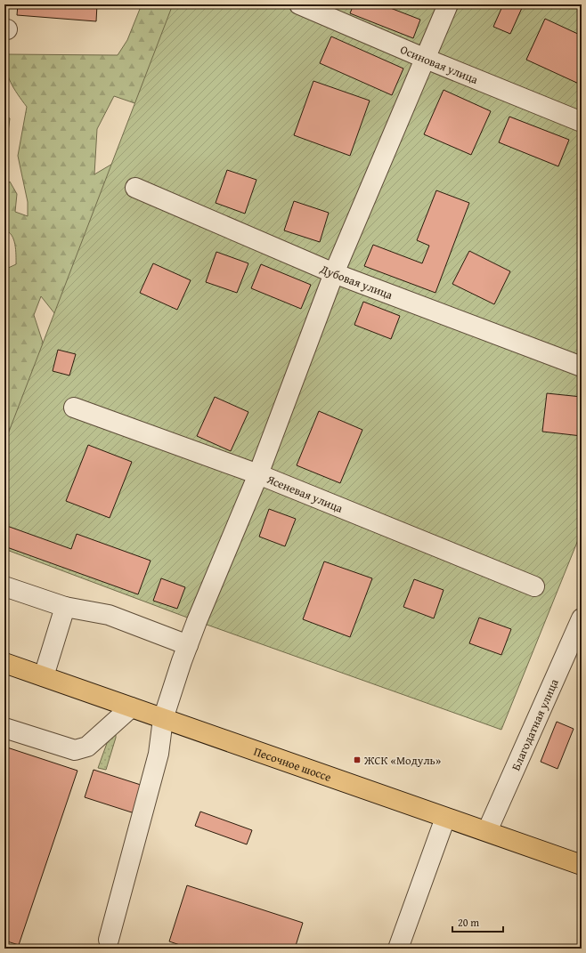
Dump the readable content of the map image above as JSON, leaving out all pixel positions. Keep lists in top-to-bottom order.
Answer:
{
  "streets": {
    "main road": ["Песочное шоссе"],
    "street": [
      "Осиновая улица",
      "Дубовая улица",
      "Ясеневая улица",
      "Благодатная улица"
    ]
  },
  "crossings": [
    ["Благодатная улица", "Песочное шоссе"]
  ],
  "places": {
    "transit": ["ЖСК «Модуль»"]
  },
  "scale_bar": "20 m"
}
